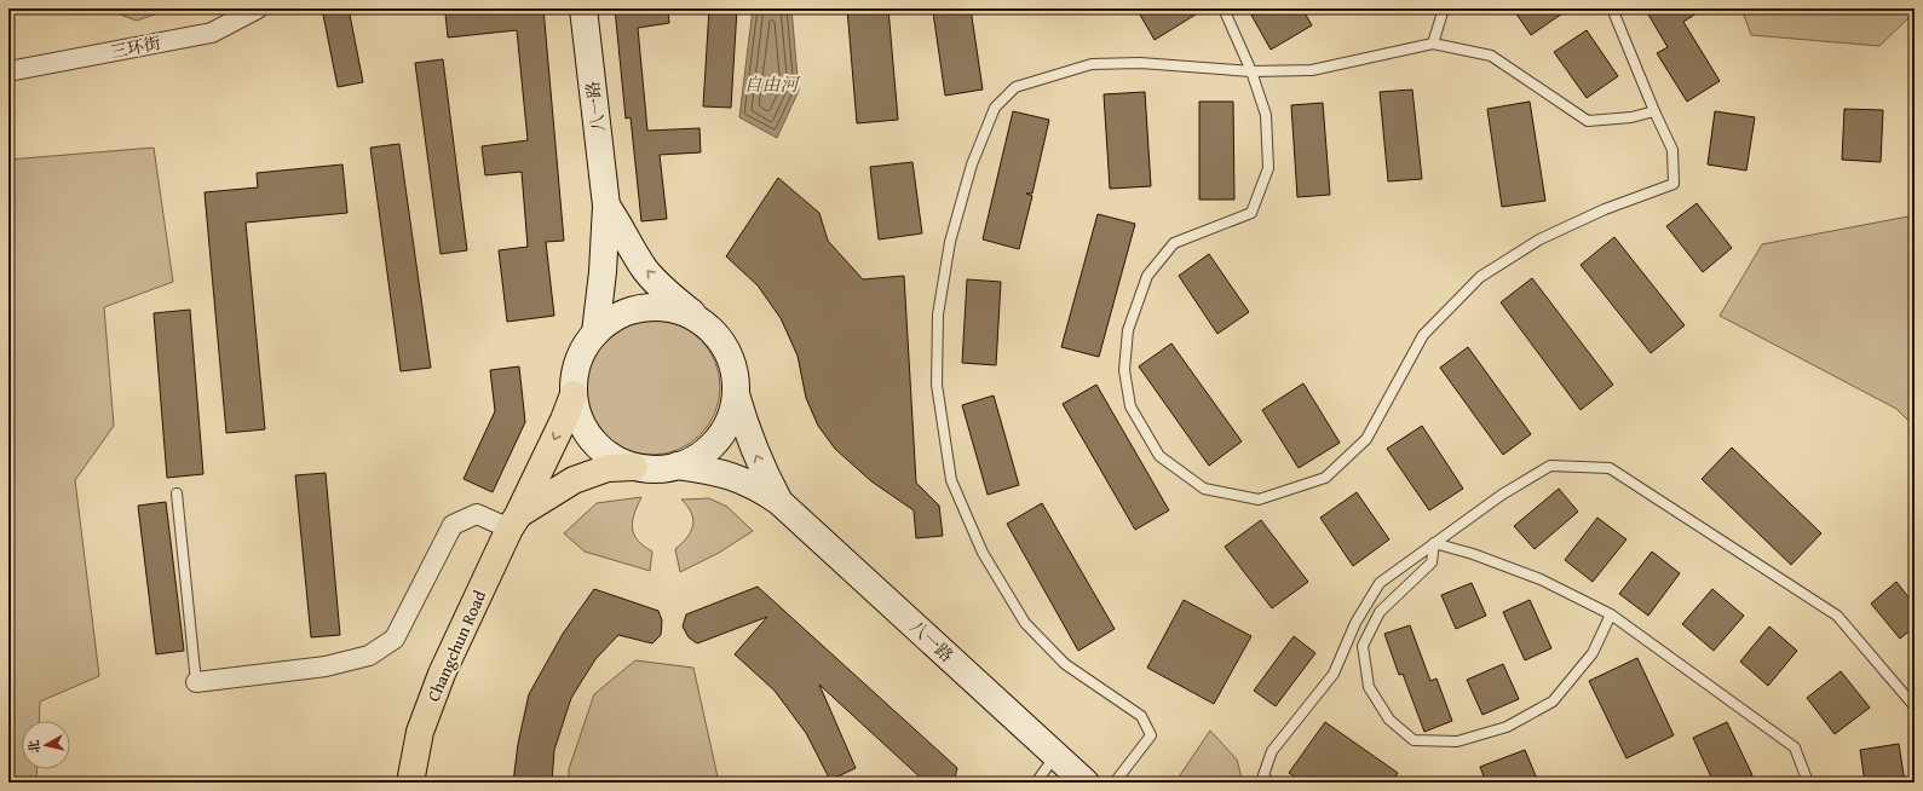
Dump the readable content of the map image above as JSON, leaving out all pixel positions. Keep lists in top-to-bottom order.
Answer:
{
  "streets": {
    "main road": ["八一路", "Changchun Road"],
    "street": ["三环街"]
  },
  "crossings": [
    ["八一路", "Changchun Road"]
  ],
  "water": ["自由河"],
  "north": "left"
}
